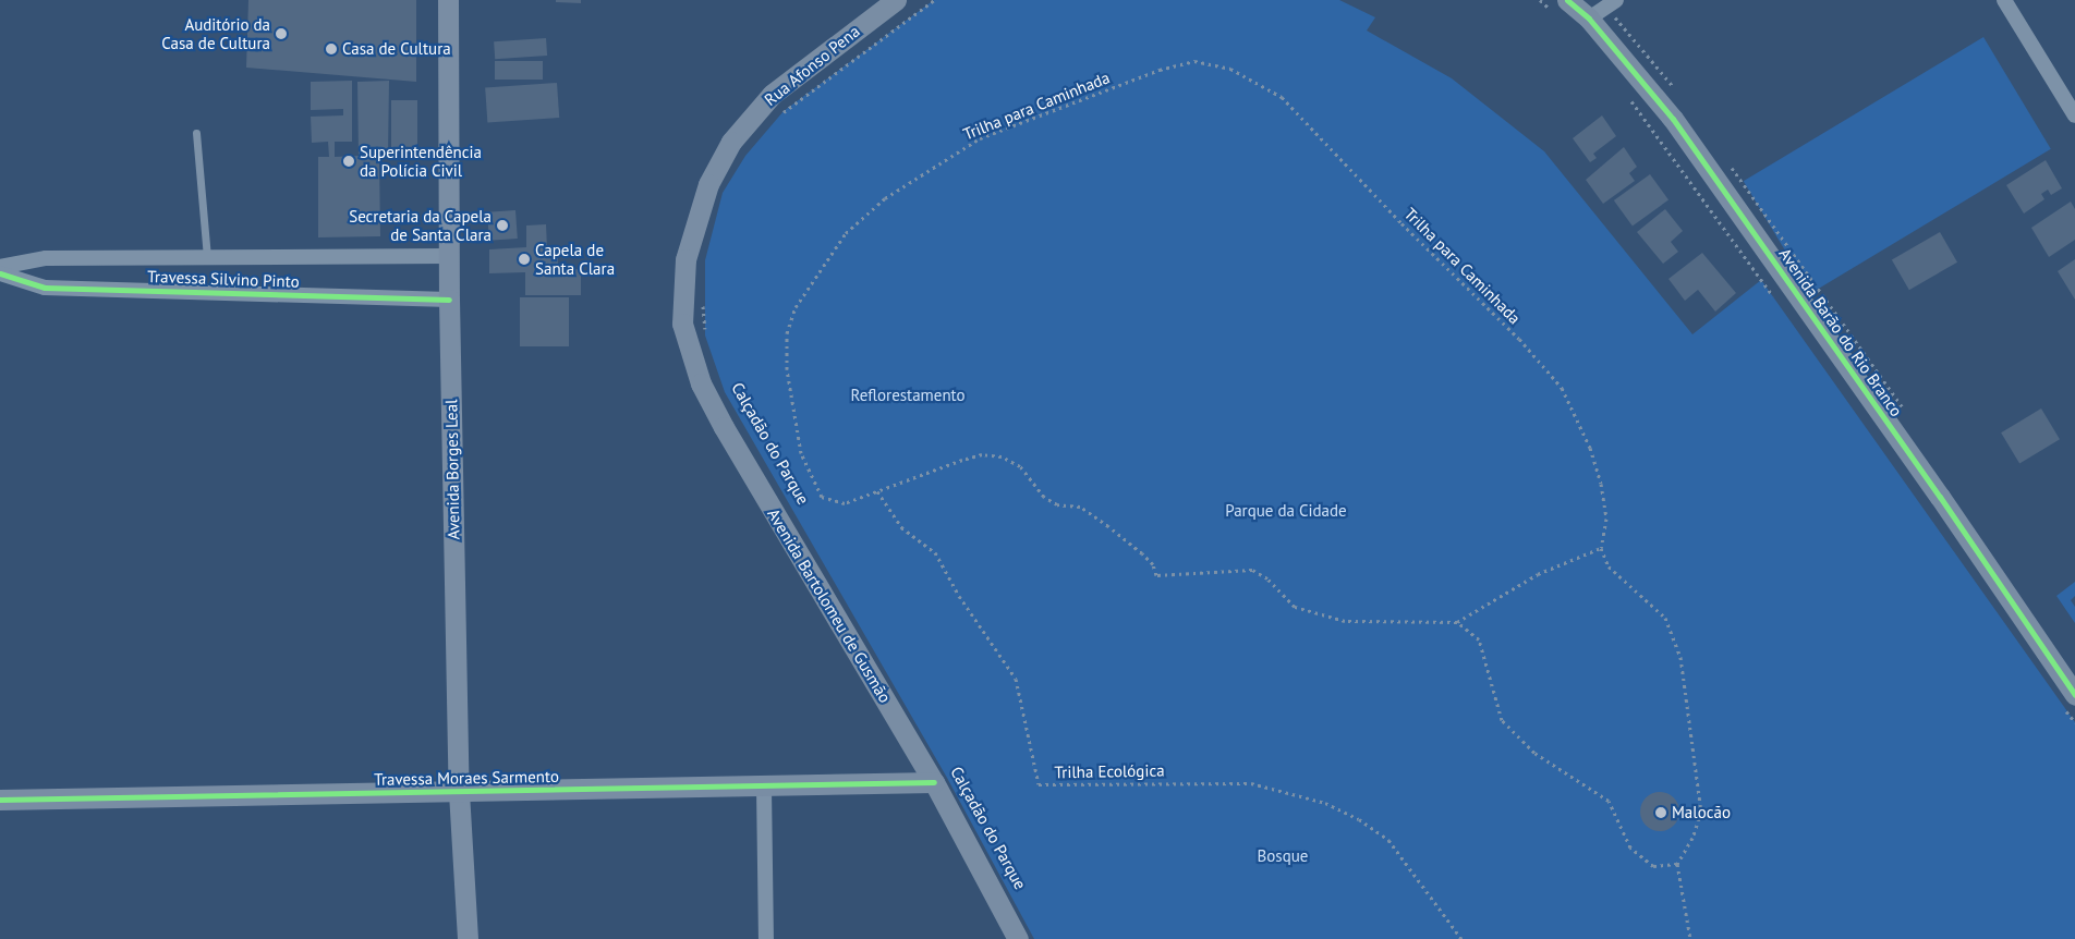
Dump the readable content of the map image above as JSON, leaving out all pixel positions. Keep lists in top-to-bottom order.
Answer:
{
  "streets": {
    "main road": [
      "Rua Afonso Pena",
      "Avenida Barão do Rio Branco",
      "Avenida Borges Leal",
      "Avenida Bartolomeu de Gusmão",
      "Travessa Moraes Sarmento"
    ],
    "street": ["Travessa Silvino Pinto"],
    "path": ["Trilha para Caminhada", "Trilha Ecológica"]
  },
  "crossings": [
    ["Rua Afonso Pena", "Avenida Bartolomeu de Gusmão"],
    ["Trilha para Caminhada", "Trilha Ecológica"],
    ["Travessa Silvino Pinto", "Avenida Borges Leal"],
    ["Avenida Borges Leal", "Travessa Moraes Sarmento"],
    ["Avenida Bartolomeu de Gusmão", "Travessa Moraes Sarmento"]
  ],
  "parks": ["Reflorestamento", "Parque da Cidade", "Bosque"],
  "places": [
    "Auditório da Casa de Cultura",
    "Casa de Cultura",
    "Superintendência da Polícia Civil",
    "Secretaria da Capela de Santa Clara",
    "Capela de Santa Clara",
    "Malocão"
  ]
}
